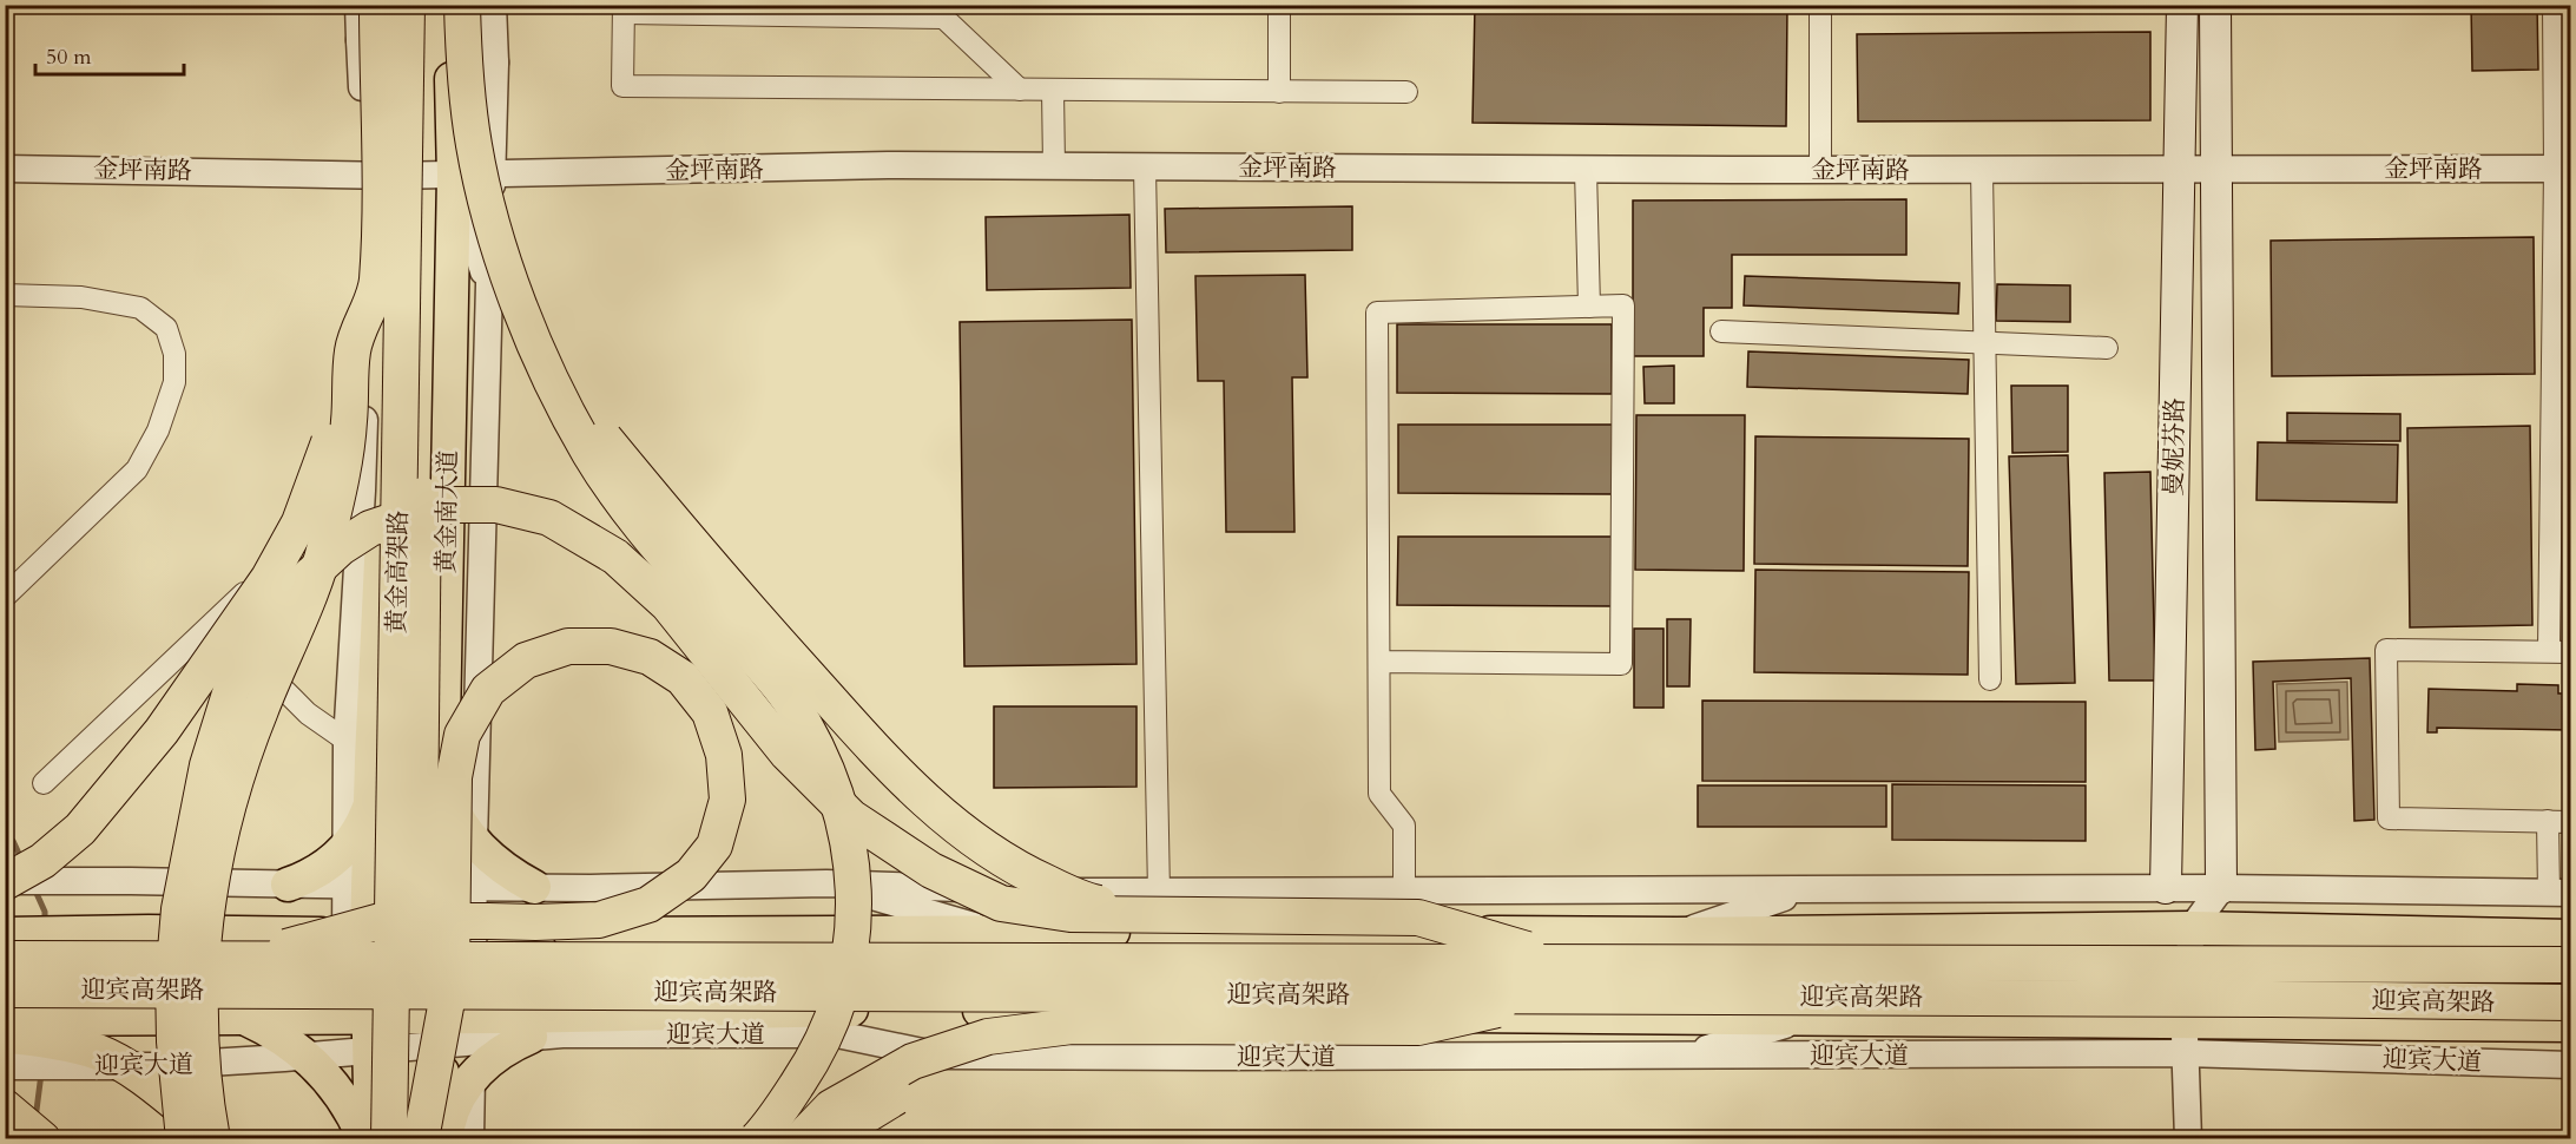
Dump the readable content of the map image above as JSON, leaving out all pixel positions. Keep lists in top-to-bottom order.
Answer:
{
  "streets": {
    "highway": ["黄金高架路", "迎宾高架路"],
    "main road": ["曼妮芬路", "黄金南大道", "迎宾大道"],
    "street": ["金坪南路"]
  },
  "crossings": [
    ["金坪南路", "曼妮芬路"],
    ["金坪南路", "黄金南大道"],
    ["黄金南大道", "迎宾大道"]
  ],
  "scale_bar": "50 m"
}
